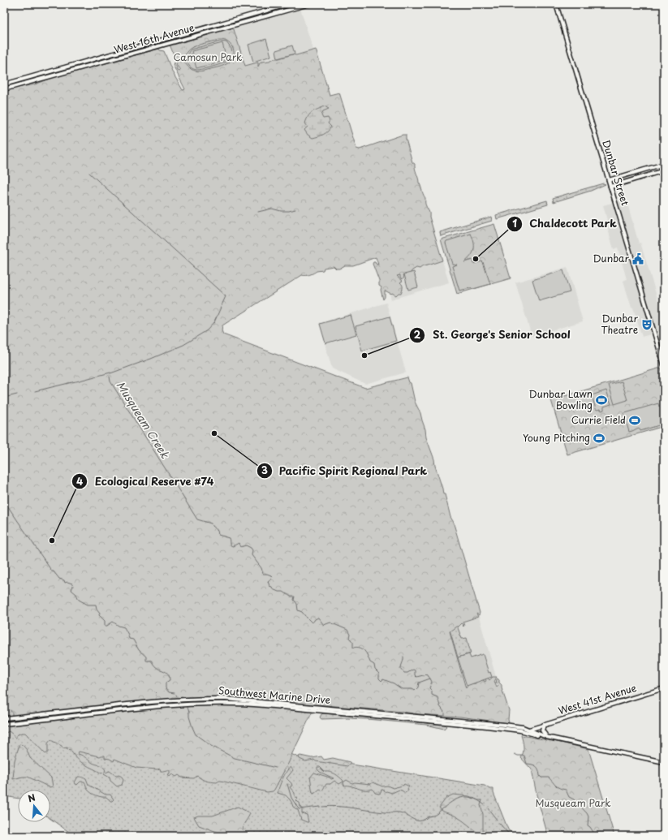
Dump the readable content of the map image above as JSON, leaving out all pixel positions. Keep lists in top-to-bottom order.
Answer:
{
  "streets": {
    "main road": [
      "West 16th Avenue",
      "Dunbar Street",
      "Southwest Marine Drive",
      "West 41st Avenue"
    ]
  },
  "crossings": [
    ["Southwest Marine Drive", "West 41st Avenue"]
  ],
  "water": ["Musqueam Creek"],
  "parks": ["Camosun Park", "Musqueam Park"],
  "places": {
    "other": [
      "Chaldecott Park",
      "St. George's Senior School",
      "Pacific Spirit Regional Park",
      "Ecological Reserve #74"
    ],
    "public building": ["Dunbar"],
    "theatre": ["Dunbar Theatre"],
    "sports": ["Dunbar Lawn Bowling", "Currie Field", "Young Pitching"]
  },
  "north": "top"
}
